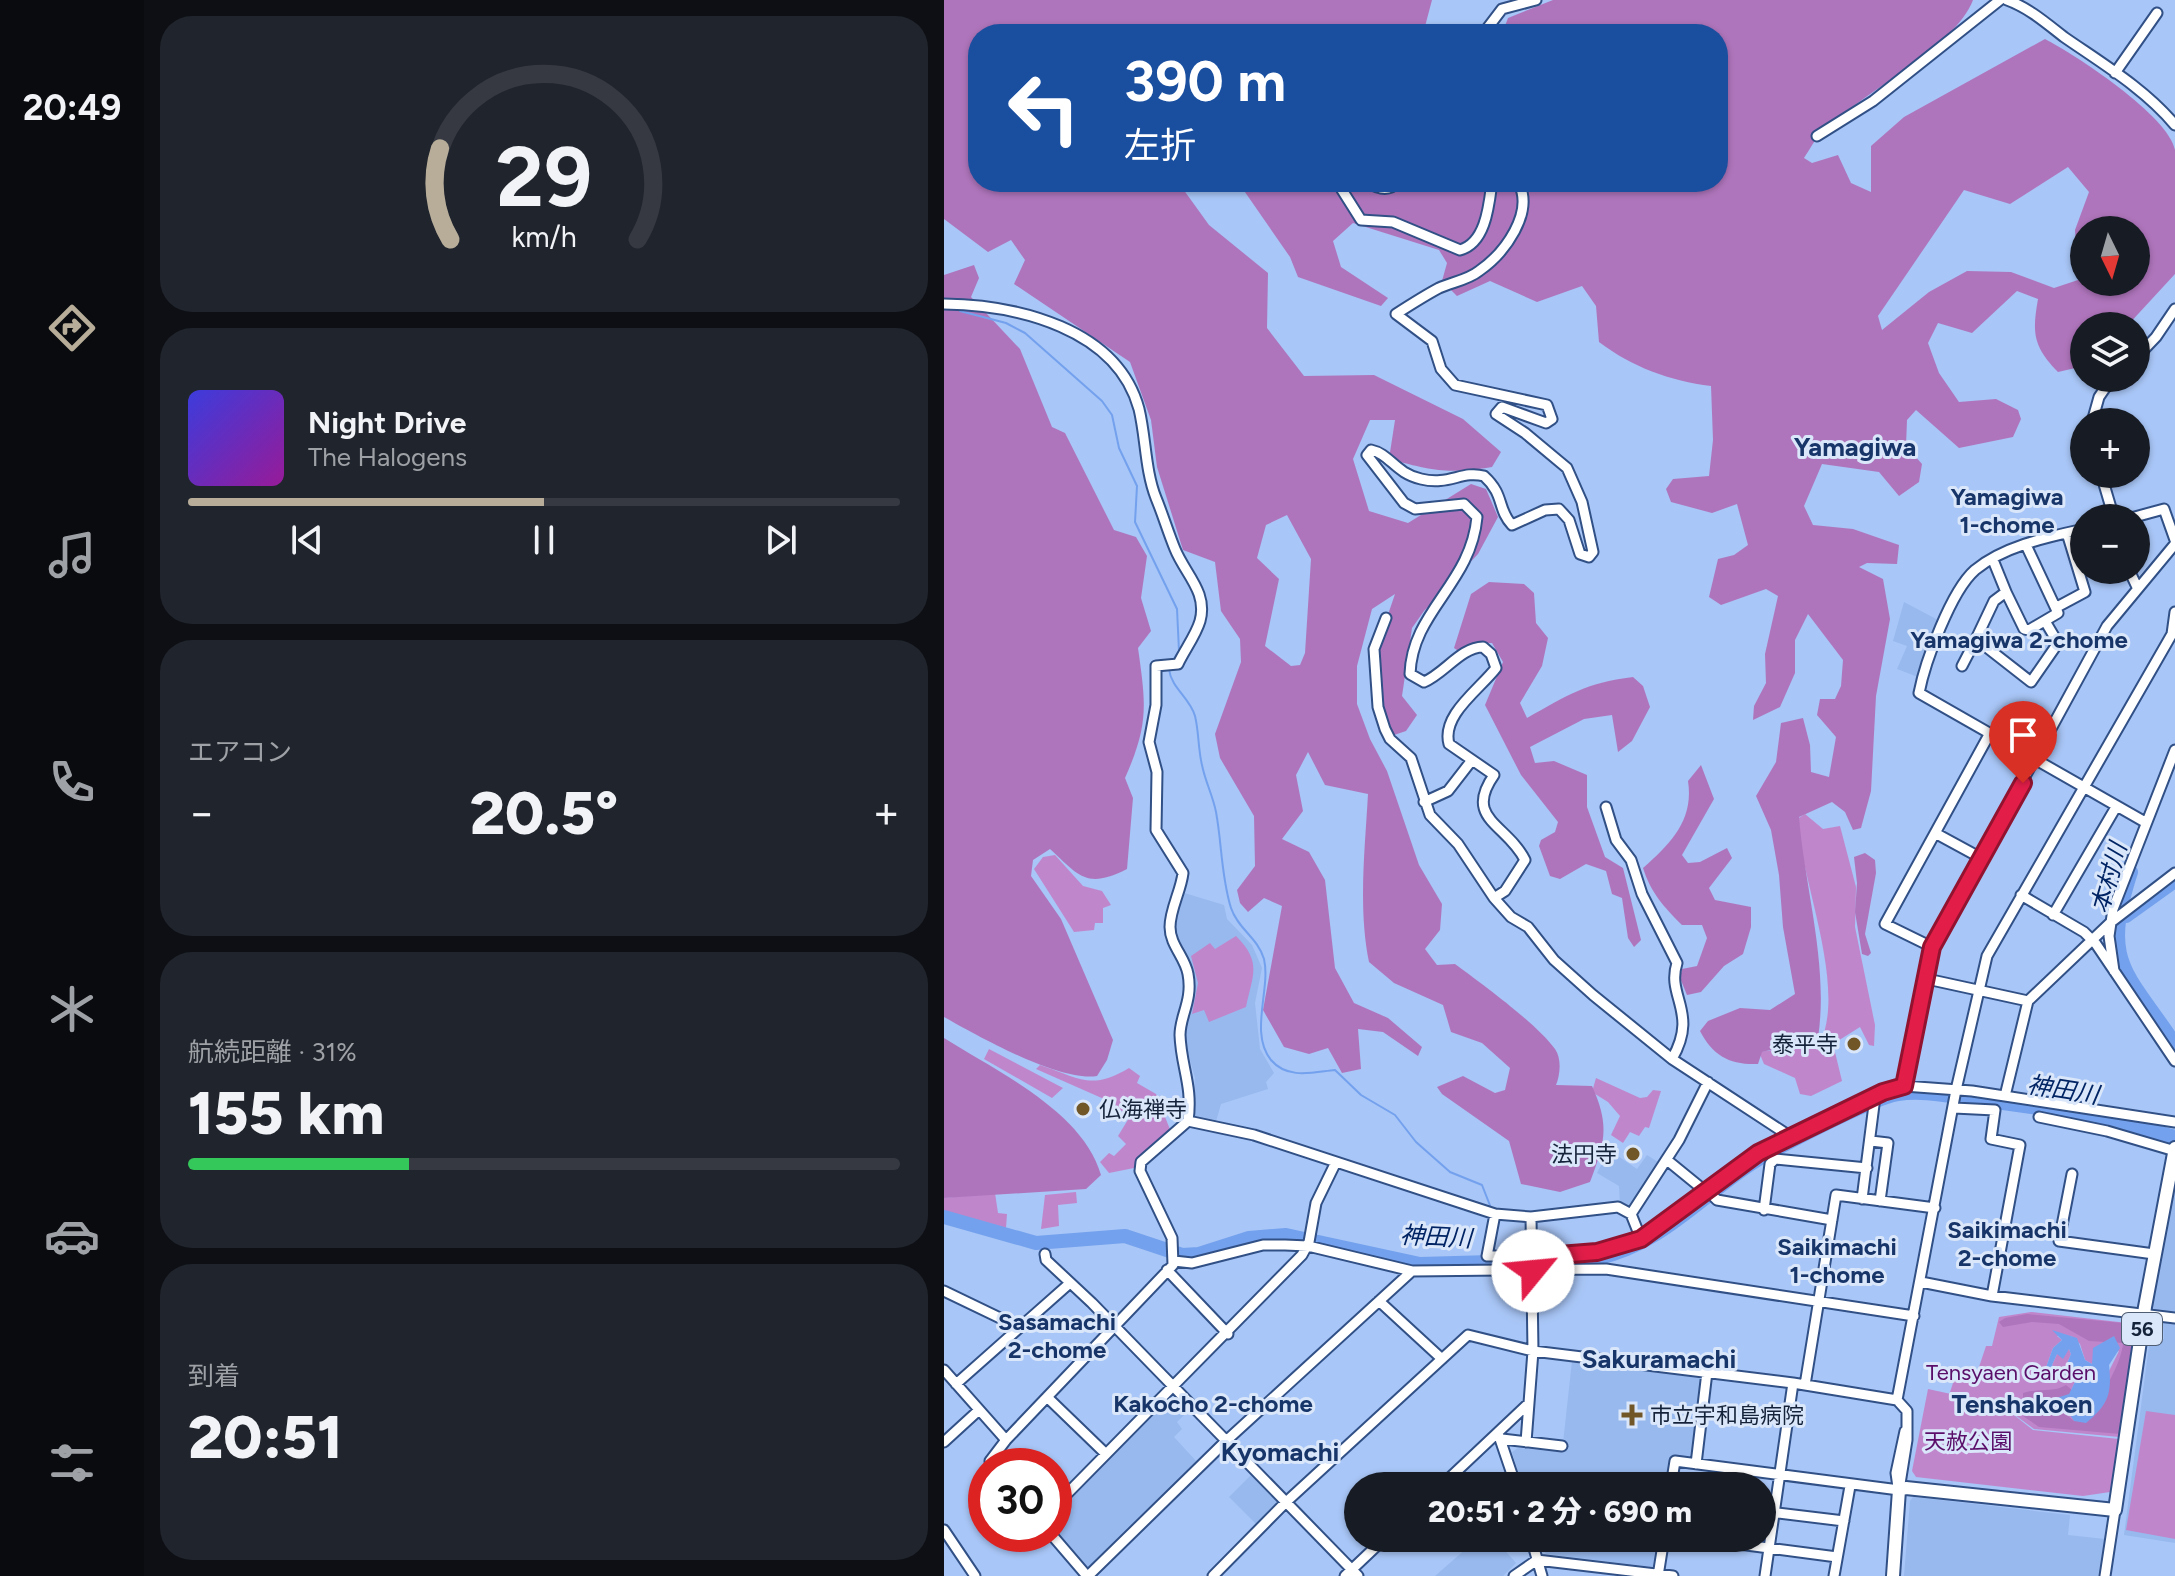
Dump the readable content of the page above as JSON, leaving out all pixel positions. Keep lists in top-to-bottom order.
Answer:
{
  "streets": {
    "highway": ["56"]
  },
  "districts": [
    "Yamagiwa",
    "Yamagiwa 1-chome",
    "Yamagiwa 2-chome",
    "Saikimachi 2-chome",
    "Saikimachi 1-chome",
    "Sasamachi 2-chome",
    "Sakuramachi",
    "Kakocho 2-chome",
    "Tenshakoen",
    "Kyomachi"
  ],
  "water": ["本村川", "神田川"],
  "parks": ["Tensyaen Garden", "天赦公園"],
  "places": {
    "other": ["泰平寺", "仏海禅寺", "法円寺"],
    "health": ["市立宇和島病院"]
  },
  "north": "bottom",
  "page": {
    "tabs": "20:49",
    "turn": ["390 m", "左折"],
    "map_buttons": ["+", "−"],
    "song": ["Night Drive", "The Halogens"],
    "tile": [
      "エアコン",
      ["航続距離 · 31%", "155 km"],
      ["到着", "20:51"]
    ],
    "heat": ["−", "20.5°", "+"],
    "limit": "30",
    "trip": "20:51 · 2 分 · 690 m",
    "gauge": ["29", "km/h"]
  }
}
